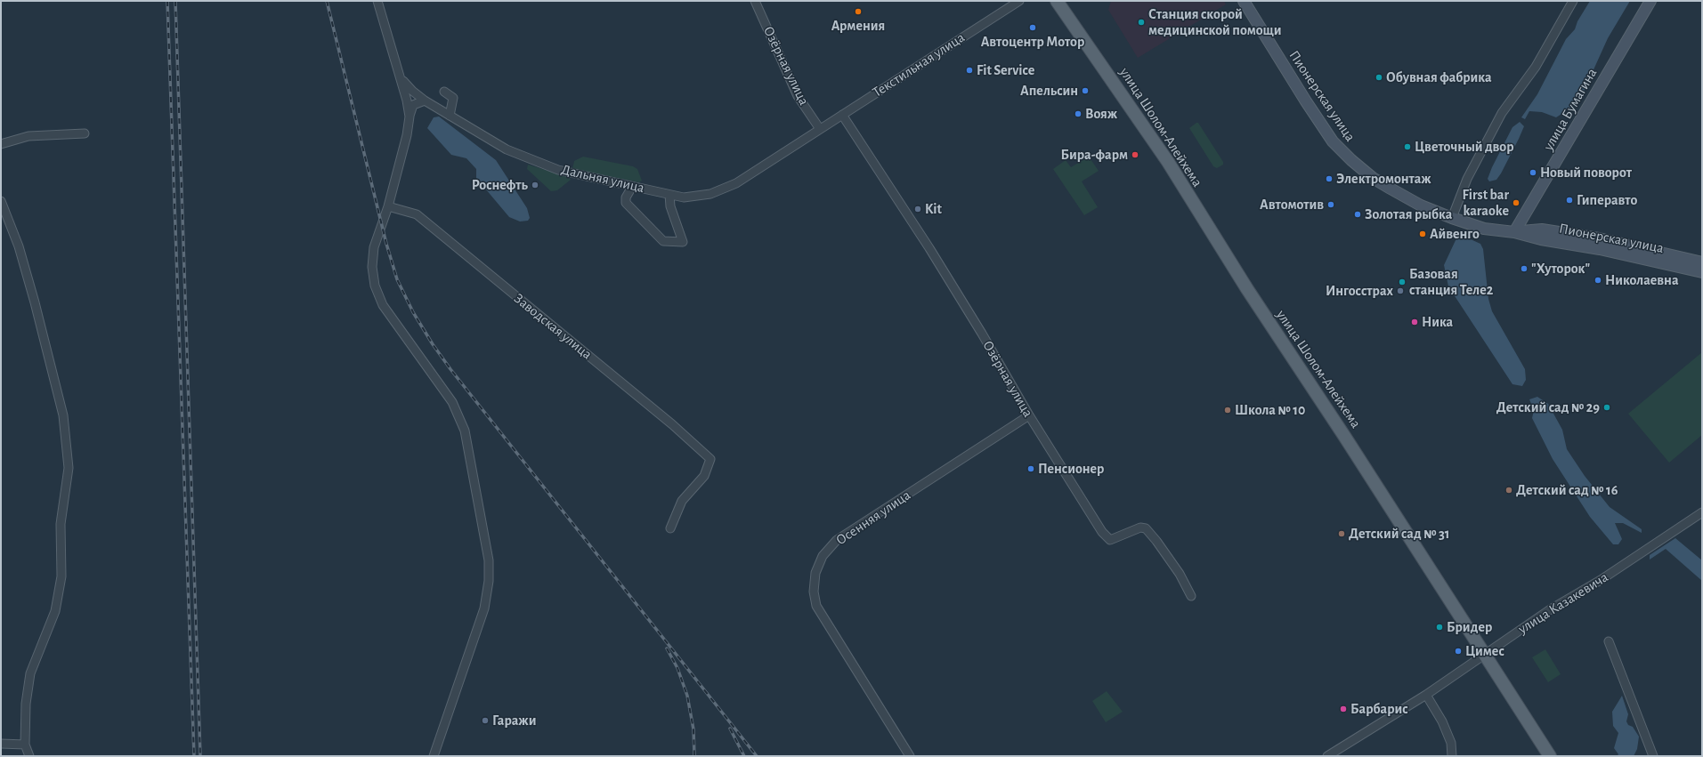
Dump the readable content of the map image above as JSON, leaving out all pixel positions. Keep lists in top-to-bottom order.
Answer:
{
  "streets": {
    "main road": ["Пионерская улица", "улица Бумагина", "улица Шолом-Алейхема"],
    "street": [
      "Текстильная улица",
      "Озёрная улица",
      "Дальняя улица",
      "Заводская улица",
      "Осенняя улица",
      "улица Казакевича"
    ]
  },
  "crossings": [
    ["Текстильная улица", "Озёрная улица"],
    ["Текстильная улица", "Дальняя улица"],
    ["Озёрная улица", "Дальняя улица"],
    ["Озёрная улица", "Осенняя улица"],
    ["Пионерская улица", "улица Бумагина"],
    ["улица Шолом-Алейхема", "улица Казакевича"]
  ],
  "places": [
    "Армения",
    "Станция скорой медицинской помощи",
    "Автоцентр Мотор",
    "Fit Service",
    "Обувная фабрика",
    "Апельсин",
    "Вояж",
    "Цветочный двор",
    "Бира-фарм",
    "Новый поворот",
    "Электромонтаж",
    "Роснефть",
    "Гиперавто",
    "First bar karaoke",
    "Автомотив",
    "Kit",
    "Золотая рыбка",
    "Айвенго",
    "\"Хуторок\"",
    "Николаевна",
    "Базовая станция Теле2",
    "Ингосстрах",
    "Ника",
    "Детский сад № 29",
    "Школа № 10",
    "Пенсионер",
    "Детский сад № 16",
    "Детский сад № 31",
    "Бридер",
    "Цимес",
    "Барбарис",
    "Гаражи"
  ]
}
